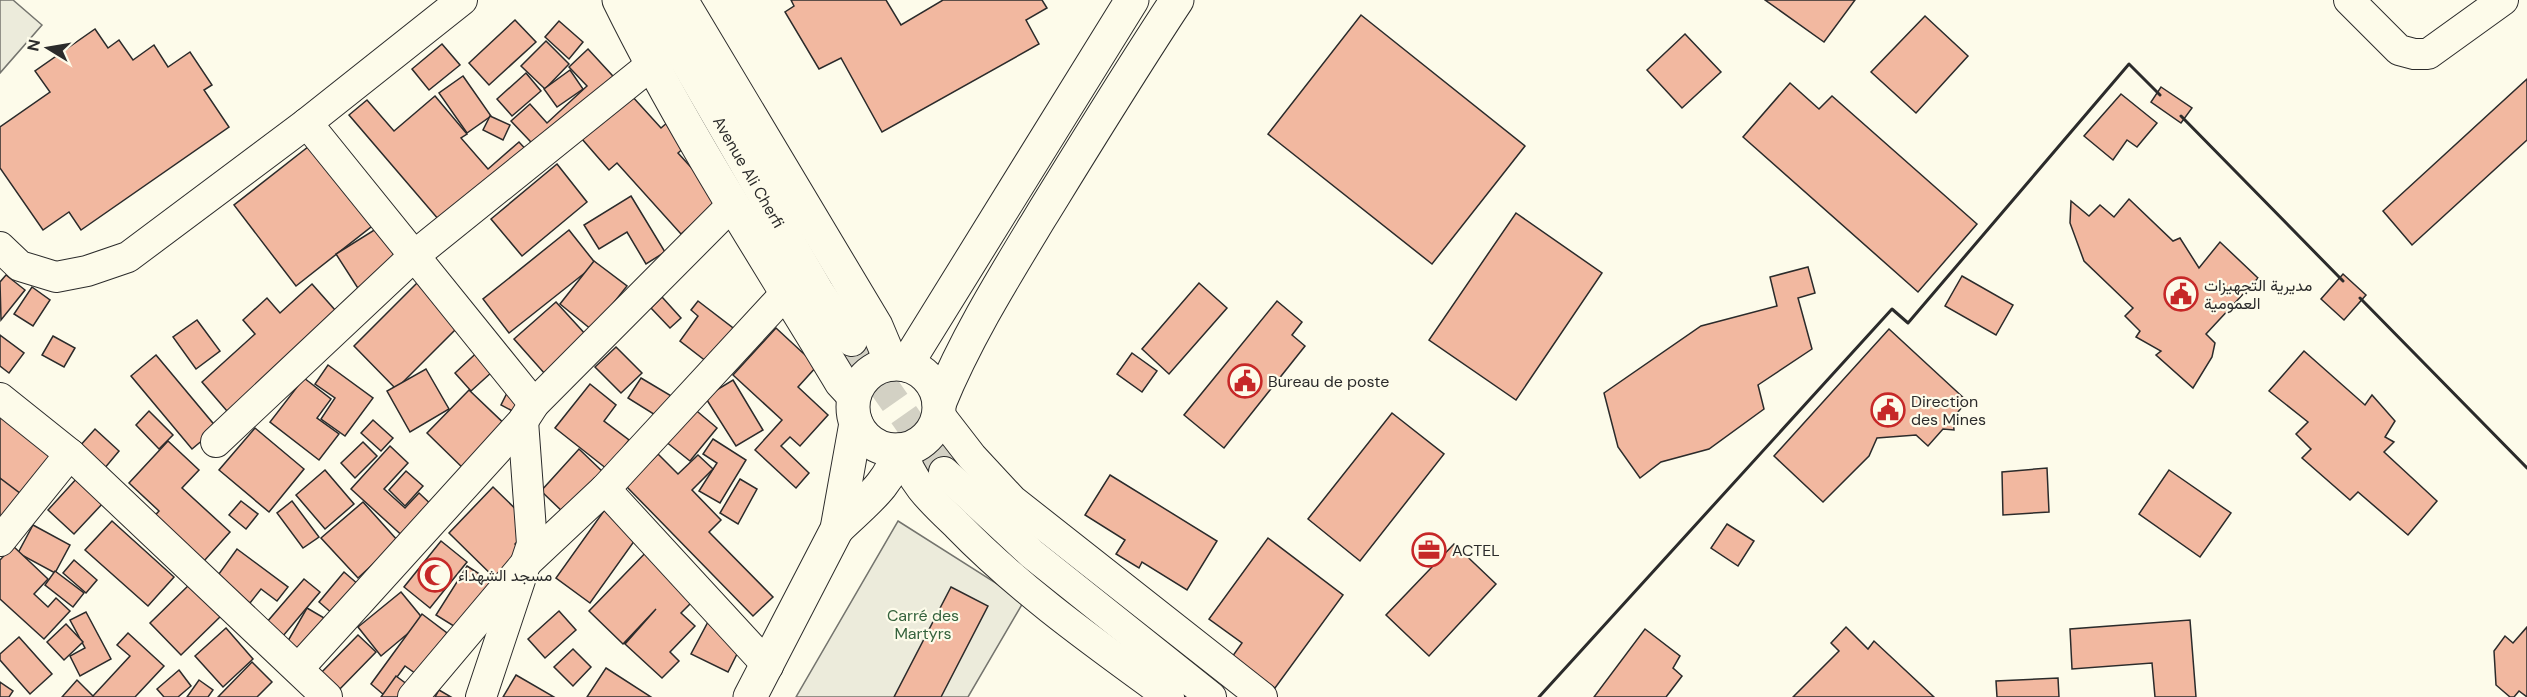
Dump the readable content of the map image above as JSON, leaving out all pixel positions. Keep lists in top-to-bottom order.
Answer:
{
  "streets": {
    "street": ["Avenue Ali Cherfi"]
  },
  "parks": ["Carré des Martyrs"],
  "places": {
    "public building": ["مديرية التجهيزات العمومية", "Bureau de poste", "Direction des Mines"],
    "office": ["ACTEL"],
    "mosque": ["مسجد الشهداء"]
  },
  "north": "left"
}
